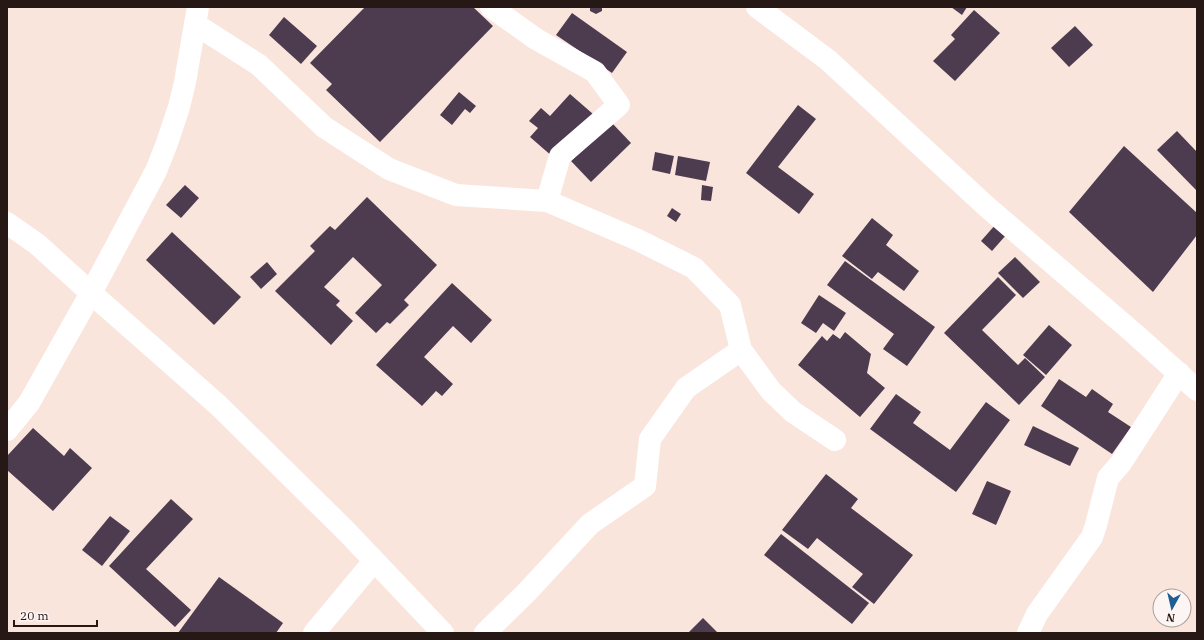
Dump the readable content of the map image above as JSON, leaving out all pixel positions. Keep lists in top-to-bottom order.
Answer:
{
  "scale_bar": "20 m",
  "north": "bottom"
}
